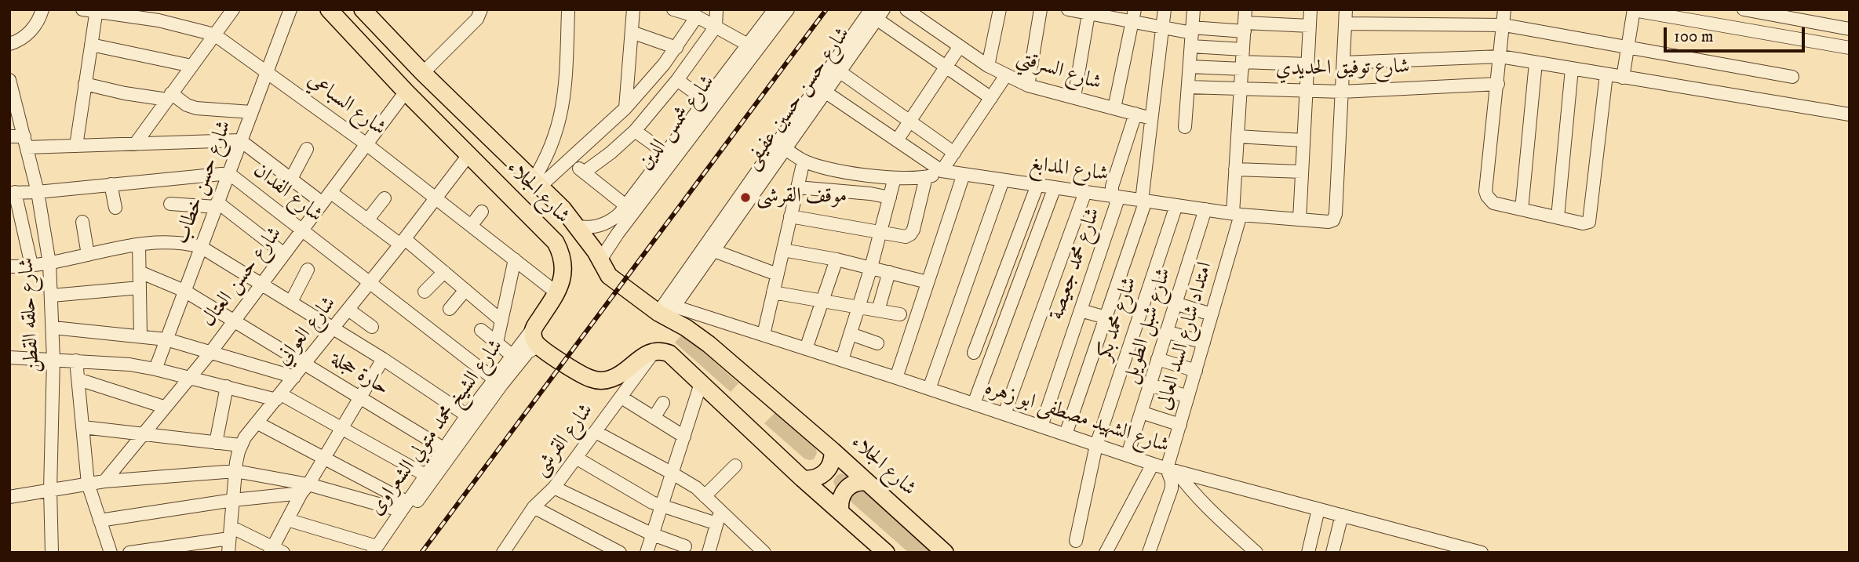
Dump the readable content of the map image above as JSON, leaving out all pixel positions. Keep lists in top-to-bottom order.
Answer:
{
  "streets": {
    "main road": ["شارع الجلاء"],
    "street": [
      "شارع توفيق الحديدي",
      "شارع السرقتي",
      "شارع حسن حسين عفيفى",
      "شارع السباعي",
      "شارع شمس الدين",
      "شارع المدابغ",
      "شارع حسن خطاب",
      "شارع الفدان",
      "شارع محمد جعيصة",
      "شارع حسن العتال",
      "شارع حلقه القطن",
      "شارع محمد بكر",
      "شارع شبل الطويل",
      "شارع العواني",
      "امتداد شارع السد العالى",
      "حارة حجلة",
      "شارع الشهيد مصطفى ابو زهره",
      "شارع الشيخ محمد متولي الشعراوى",
      "شارع القرشى"
    ]
  },
  "crossings": [
    ["شارع توفيق الحديدي", "شارع المدابغ"],
    ["شارع توفيق الحديدي", "امتداد شارع السد العالى"],
    ["شارع السرقتي", "شارع محمد جعيصة"],
    ["شارع حسن حسين عفيفى", "شارع المدابغ"],
    ["شارع حسن حسين عفيفى", "شارع الجلاء"],
    ["شارع حسن حسين عفيفى", "شارع الشهيد مصطفى ابو زهره"],
    ["شارع السباعي", "شارع حسن خطاب"],
    ["شارع السباعي", "شارع الجلاء"],
    ["شارع السباعي", "شارع حسن العتال"],
    ["شارع السباعي", "شارع العواني"],
    ["شارع شمس الدين", "شارع الجلاء"],
    ["شارع المدابغ", "شارع محمد جعيصة"],
    ["شارع المدابغ", "شارع محمد بكر"],
    ["شارع المدابغ", "شارع شبل الطويل"],
    ["شارع المدابغ", "امتداد شارع السد العالى"],
    ["شارع حسن خطاب", "شارع الفدان"],
    ["شارع حسن خطاب", "حارة حجلة"],
    ["شارع الجلاء", "شارع حسن العتال"],
    ["شارع الجلاء", "شارع العواني"],
    ["شارع الجلاء", "شارع الشهيد مصطفى ابو زهره"],
    ["شارع الجلاء", "شارع الشيخ محمد متولي الشعراوى"],
    ["شارع الفدان", "شارع حسن العتال"],
    ["شارع الفدان", "شارع حلقه القطن"],
    ["شارع الفدان", "شارع العواني"],
    ["شارع الفدان", "شارع الشيخ محمد متولي الشعراوى"],
    ["شارع محمد جعيصة", "شارع الشهيد مصطفى ابو زهره"],
    ["شارع حسن العتال", "حارة حجلة"],
    ["شارع محمد بكر", "شارع الشهيد مصطفى ابو زهره"],
    ["شارع شبل الطويل", "شارع الشهيد مصطفى ابو زهره"],
    ["شارع العواني", "حارة حجلة"],
    ["امتداد شارع السد العالى", "شارع الشهيد مصطفى ابو زهره"],
    ["حارة حجلة", "شارع الشيخ محمد متولي الشعراوى"]
  ],
  "places": ["موقف القرشى"],
  "scale_bar": "100 m"
}
